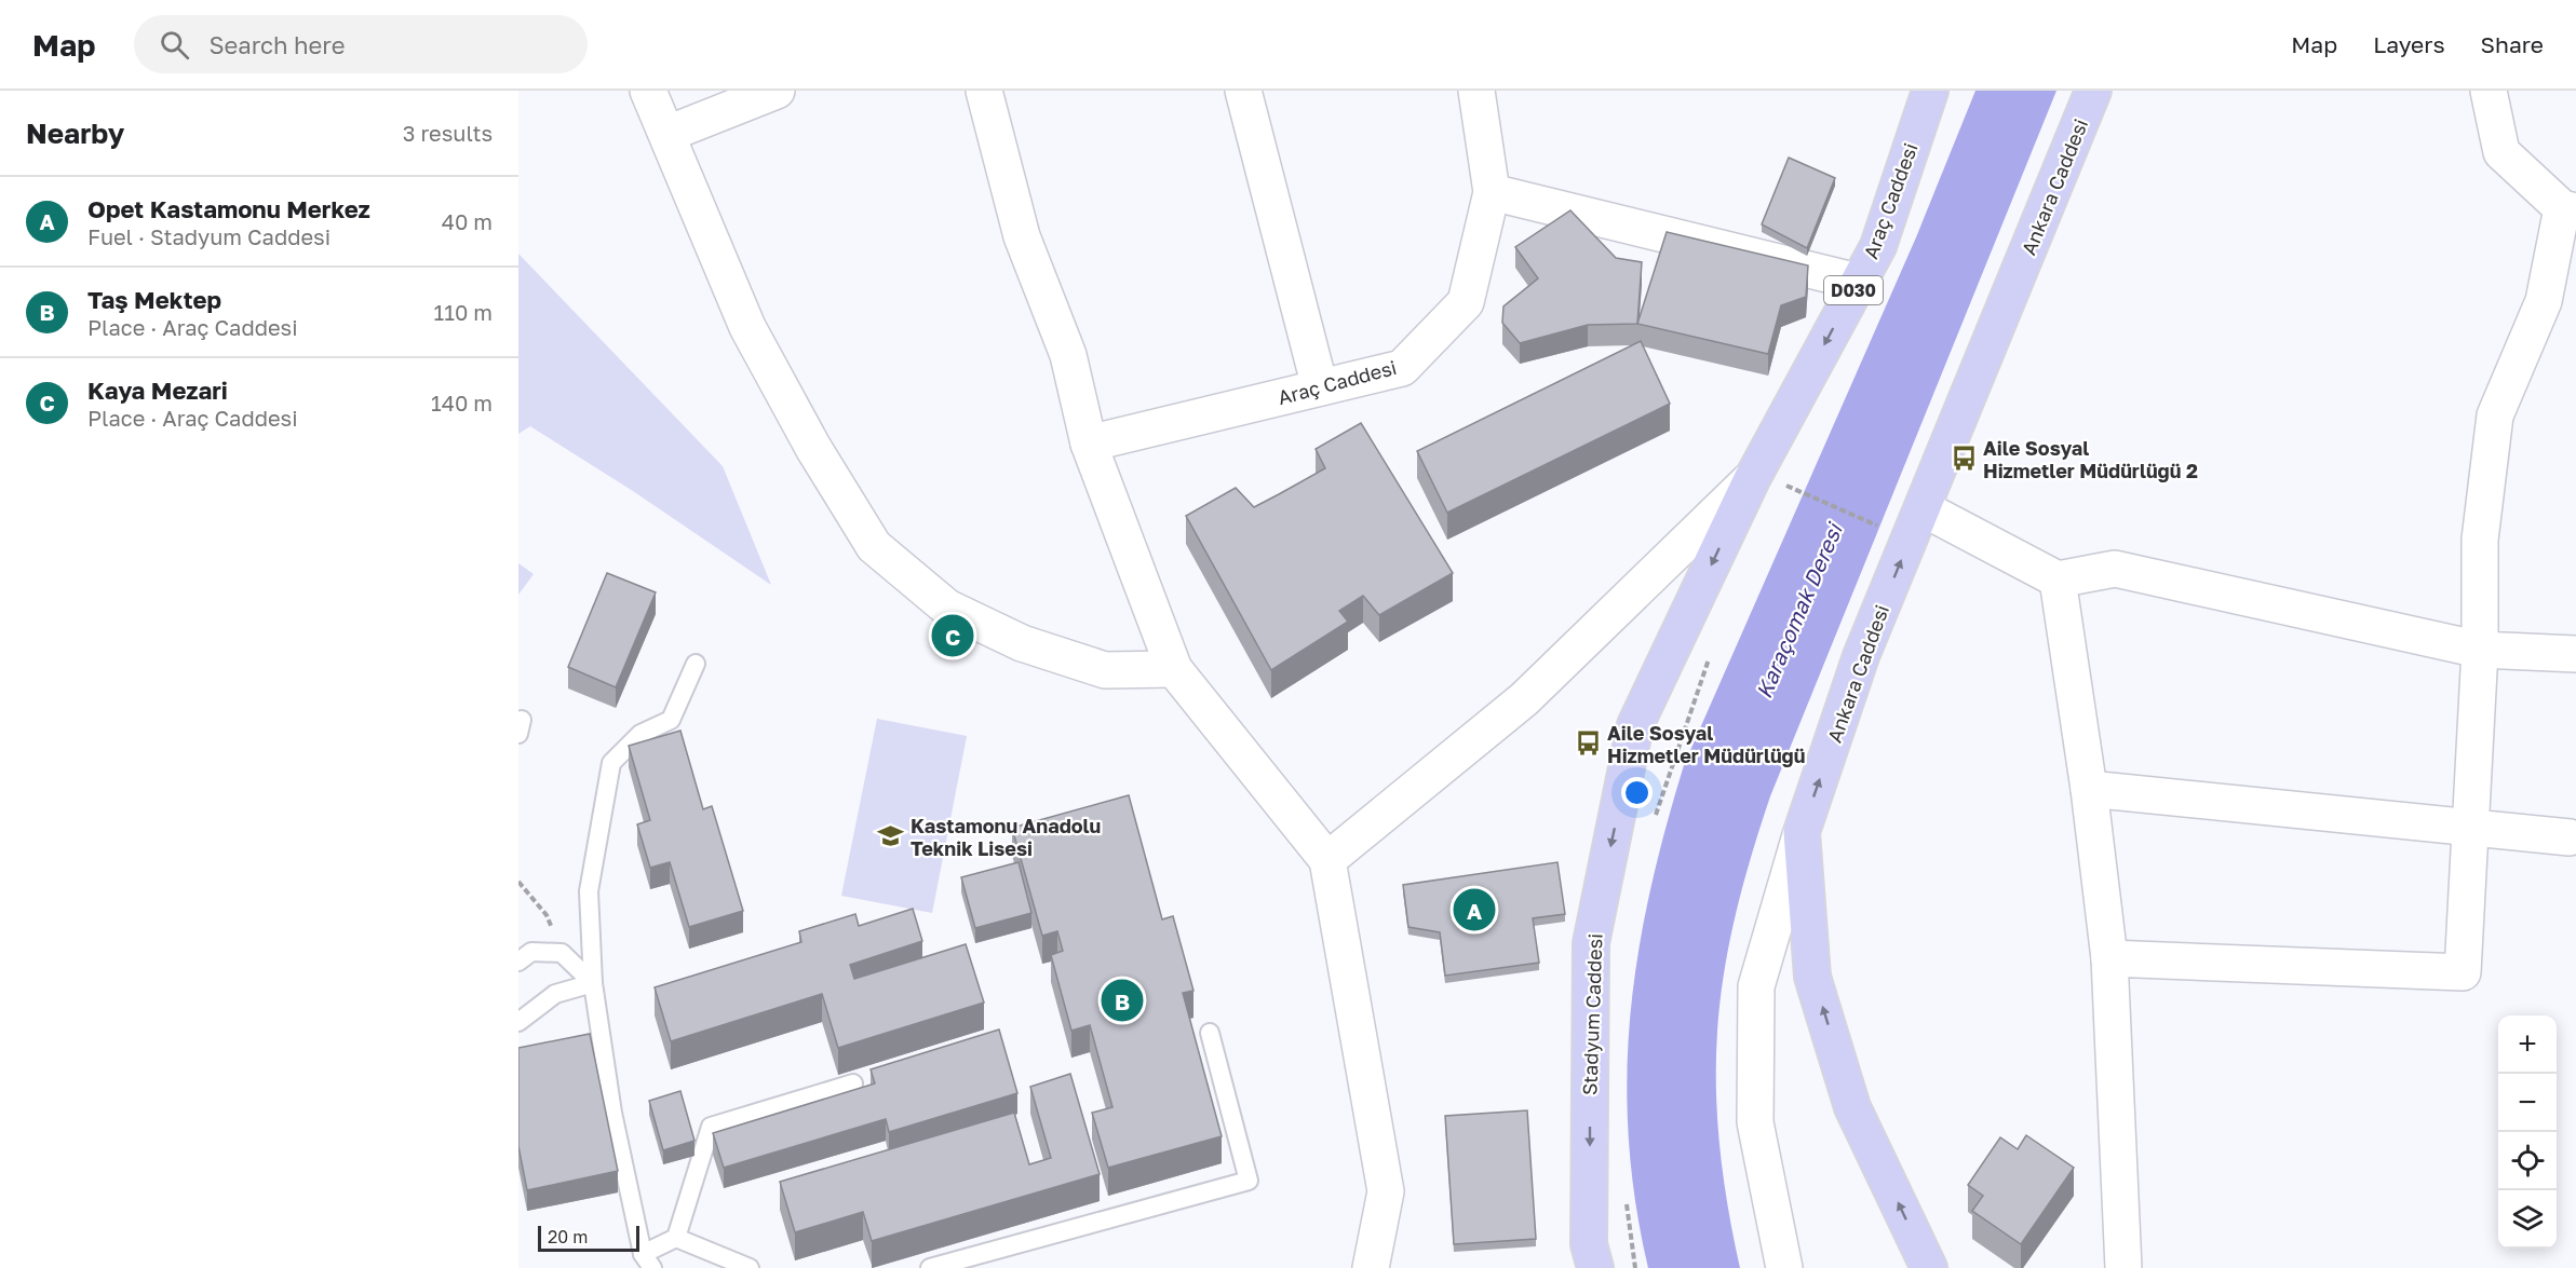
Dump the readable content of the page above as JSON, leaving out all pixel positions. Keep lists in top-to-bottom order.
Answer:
{
  "streets": {
    "main road": [
      "Ankara Caddesi",
      "Araç Caddesi",
      "D030",
      "Stadyum Caddesi"
    ]
  },
  "crossings": [
    ["Araç Caddesi", "Stadyum Caddesi"]
  ],
  "one_way": ["Ankara Caddesi", "Stadyum Caddesi"],
  "water": ["Karaçomak Deresi"],
  "places": {
    "bus stop": ["Aile Sosyal Hizmetler Müdürlüğü 2", "Aile Sosyal Hizmetler Müdürlüğü"],
    "school or university": ["Kastamonu Anadolu Teknik Lisesi"]
  },
  "scale_bar": "20 m",
  "page": {
    "header": "Map",
    "search": "Search here",
    "nav": ["Map", "Layers", "Share"],
    "heading": ["Nearby", "3 results"],
    "list": [
      {
        "mark": "A",
        "name": "Opet Kastamonu Merkez",
        "note": "Fuel · Stadyum Caddesi",
        "value": "40 m"
      },
      {
        "mark": "B",
        "name": "Taş Mektep",
        "note": "Place · Araç Caddesi",
        "value": "110 m"
      },
      {
        "mark": "C",
        "name": "Kaya Mezari",
        "note": "Place · Araç Caddesi",
        "value": "140 m"
      }
    ],
    "pins": ["C", "A", "B"],
    "map_buttons": ["+", "−"],
    "scale": "20 m"
  }
}
